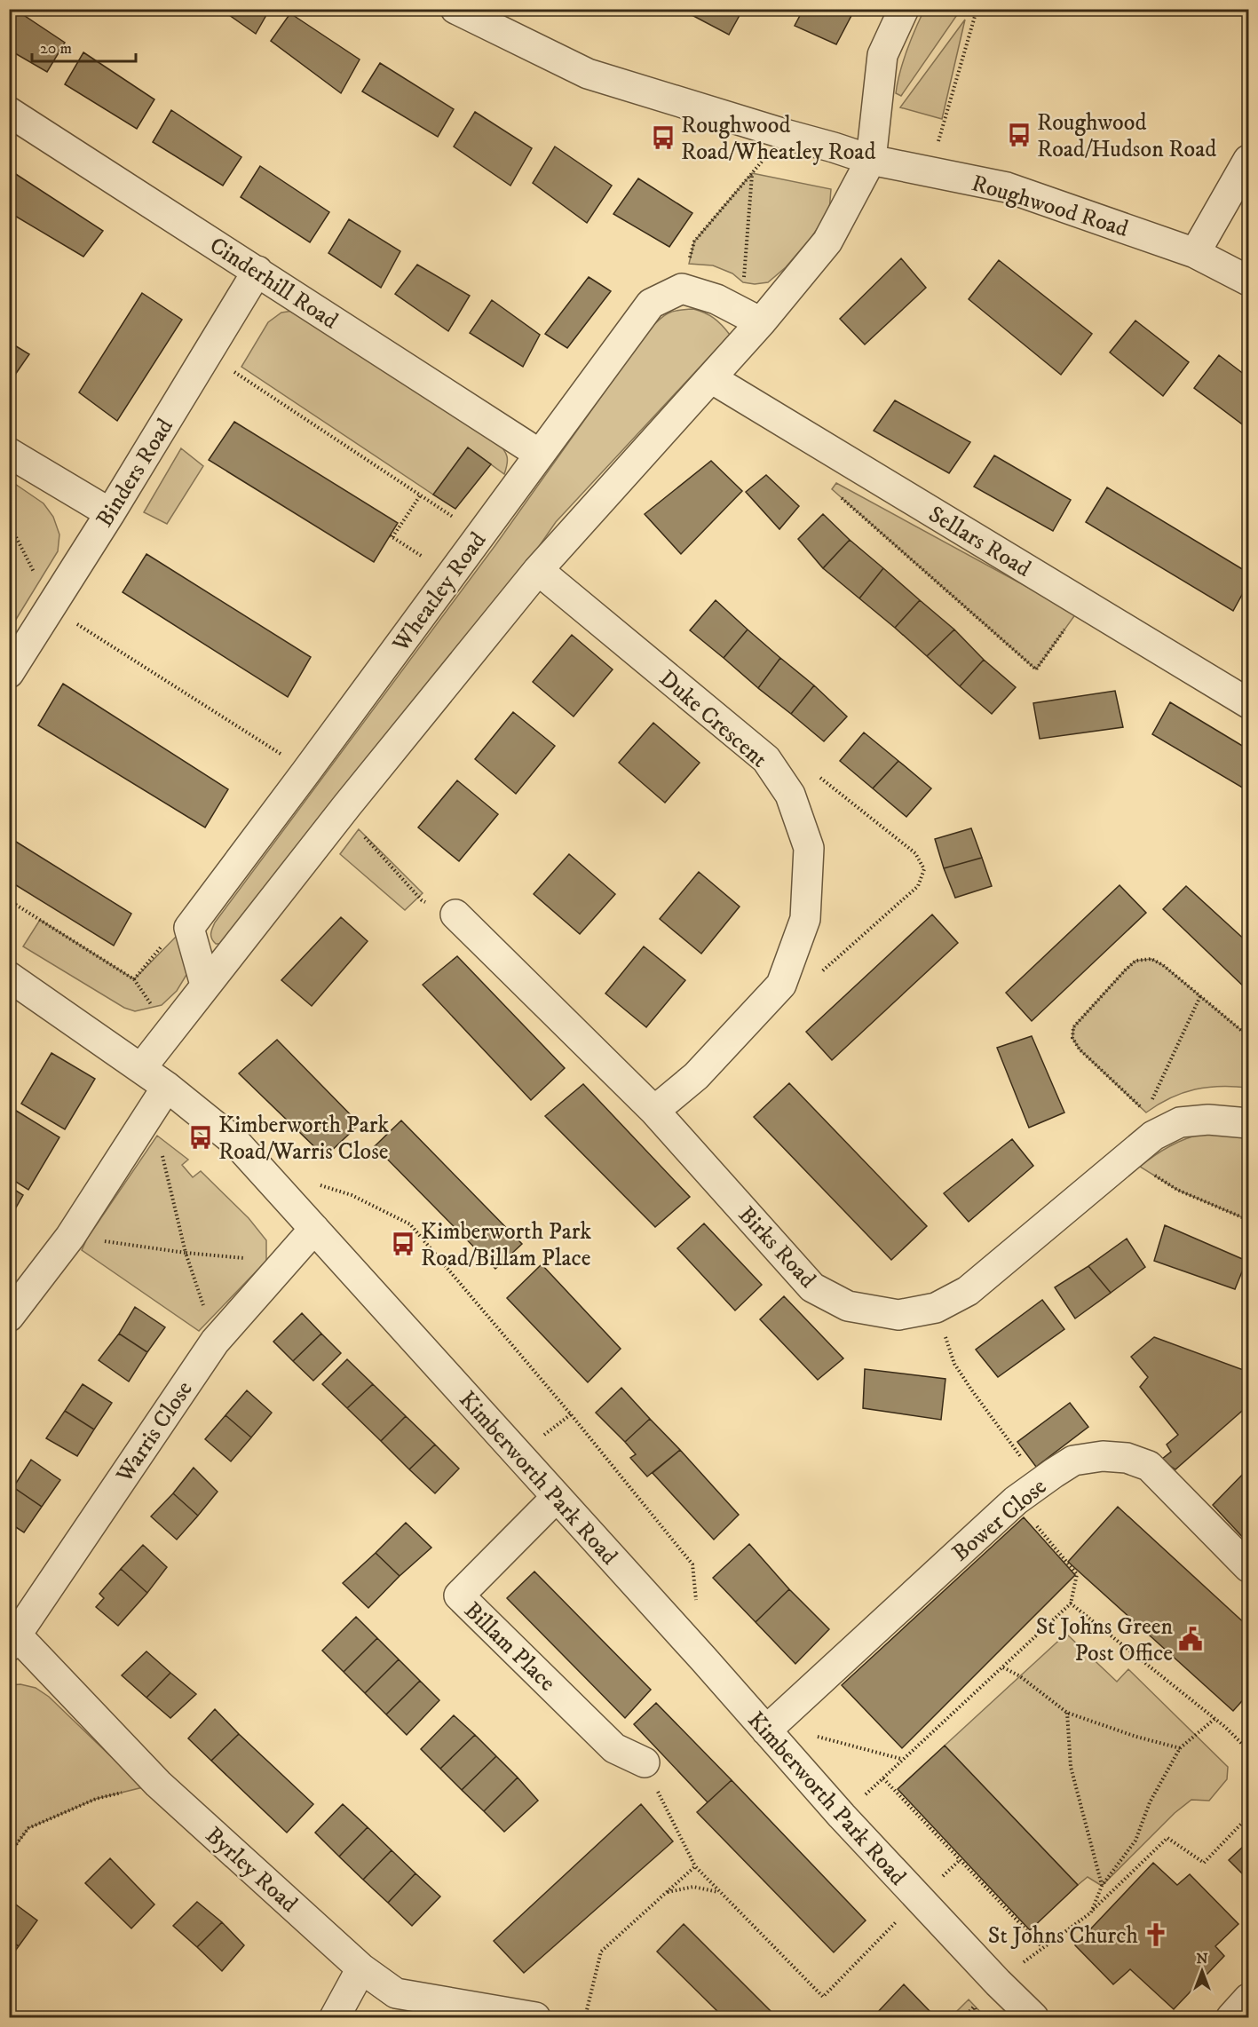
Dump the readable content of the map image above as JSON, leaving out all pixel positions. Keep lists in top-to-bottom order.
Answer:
{
  "streets": {
    "street": [
      "Roughwood Road",
      "Cinderhill Road",
      "Binders Road",
      "Sellars Road",
      "Wheatley Road",
      "Duke Crescent",
      "Birks Road",
      "Warris Close",
      "Kimberworth Park Road",
      "Bower Close",
      "Billam Place",
      "Byrley Road"
    ]
  },
  "crossings": [
    ["Cinderhill Road", "Binders Road"],
    ["Cinderhill Road", "Wheatley Road"],
    ["Duke Crescent", "Birks Road"],
    ["Warris Close", "Kimberworth Park Road"],
    ["Warris Close", "Byrley Road"],
    ["Kimberworth Park Road", "Bower Close"],
    ["Kimberworth Park Road", "Billam Place"]
  ],
  "places": {
    "bus stop": [
      "Roughwood Road/Hudson Road",
      "Roughwood Road/Wheatley Road",
      "Kimberworth Park Road/Warris Close",
      "Kimberworth Park Road/Billam Place"
    ],
    "public building": ["St Johns Green Post Office"],
    "church": ["St Johns Church"]
  },
  "scale_bar": "20 m",
  "north": "top"
}
